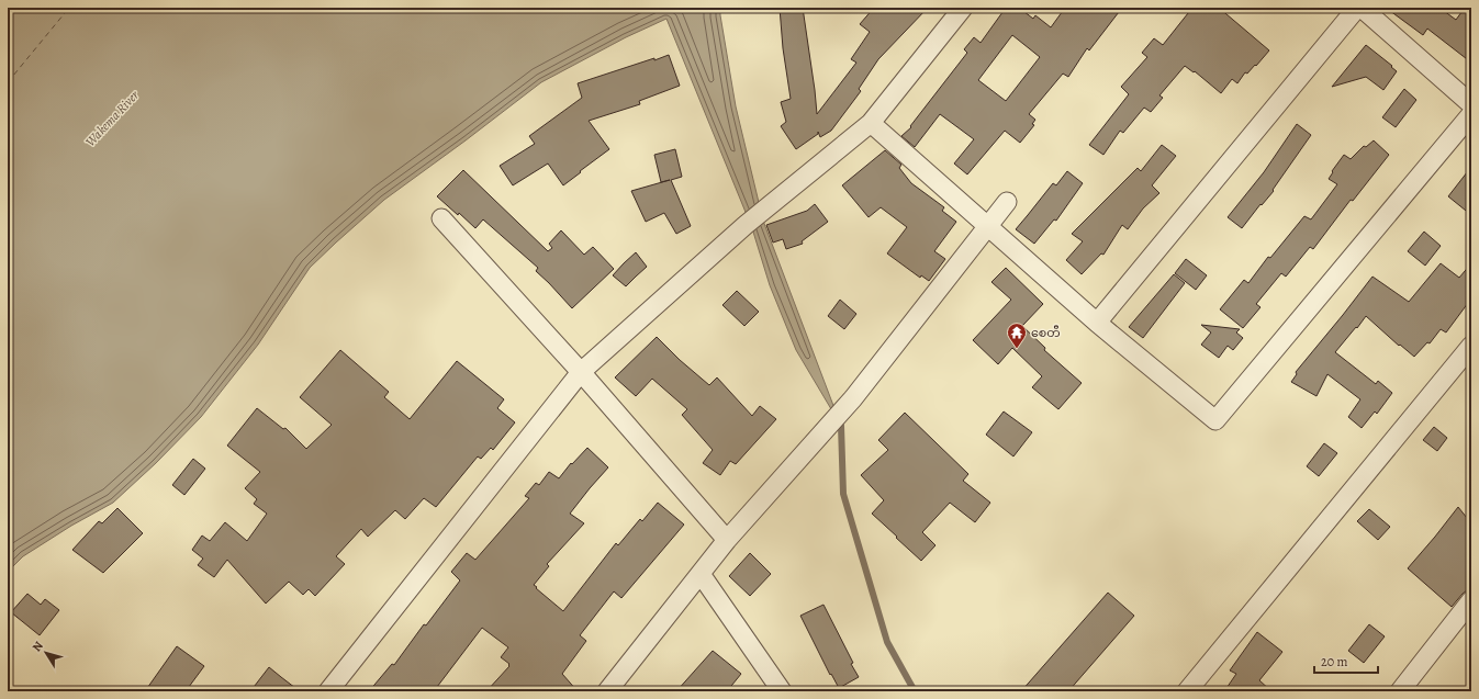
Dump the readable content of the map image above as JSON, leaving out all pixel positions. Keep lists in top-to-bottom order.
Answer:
{
  "water": ["Wakema River"],
  "places": {
    "temple": ["စေတီ"]
  },
  "scale_bar": "20 m",
  "north": "top left"
}
